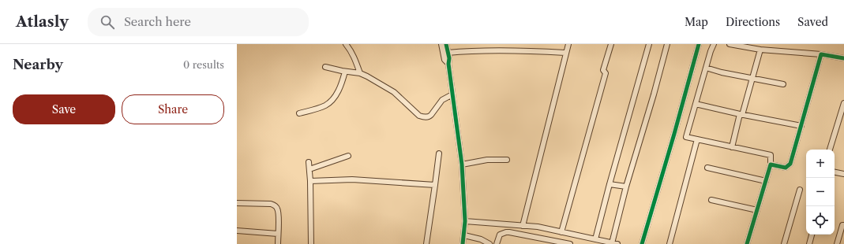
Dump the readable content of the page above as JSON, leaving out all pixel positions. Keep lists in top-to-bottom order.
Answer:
{
  "page": {
    "header": "Atlasly",
    "search": "Search here",
    "nav": ["Map", "Directions", "Saved"],
    "heading": ["Nearby", "0 results"],
    "buttons": ["Save", "Share"],
    "map_buttons": ["+", "−"]
  }
}
